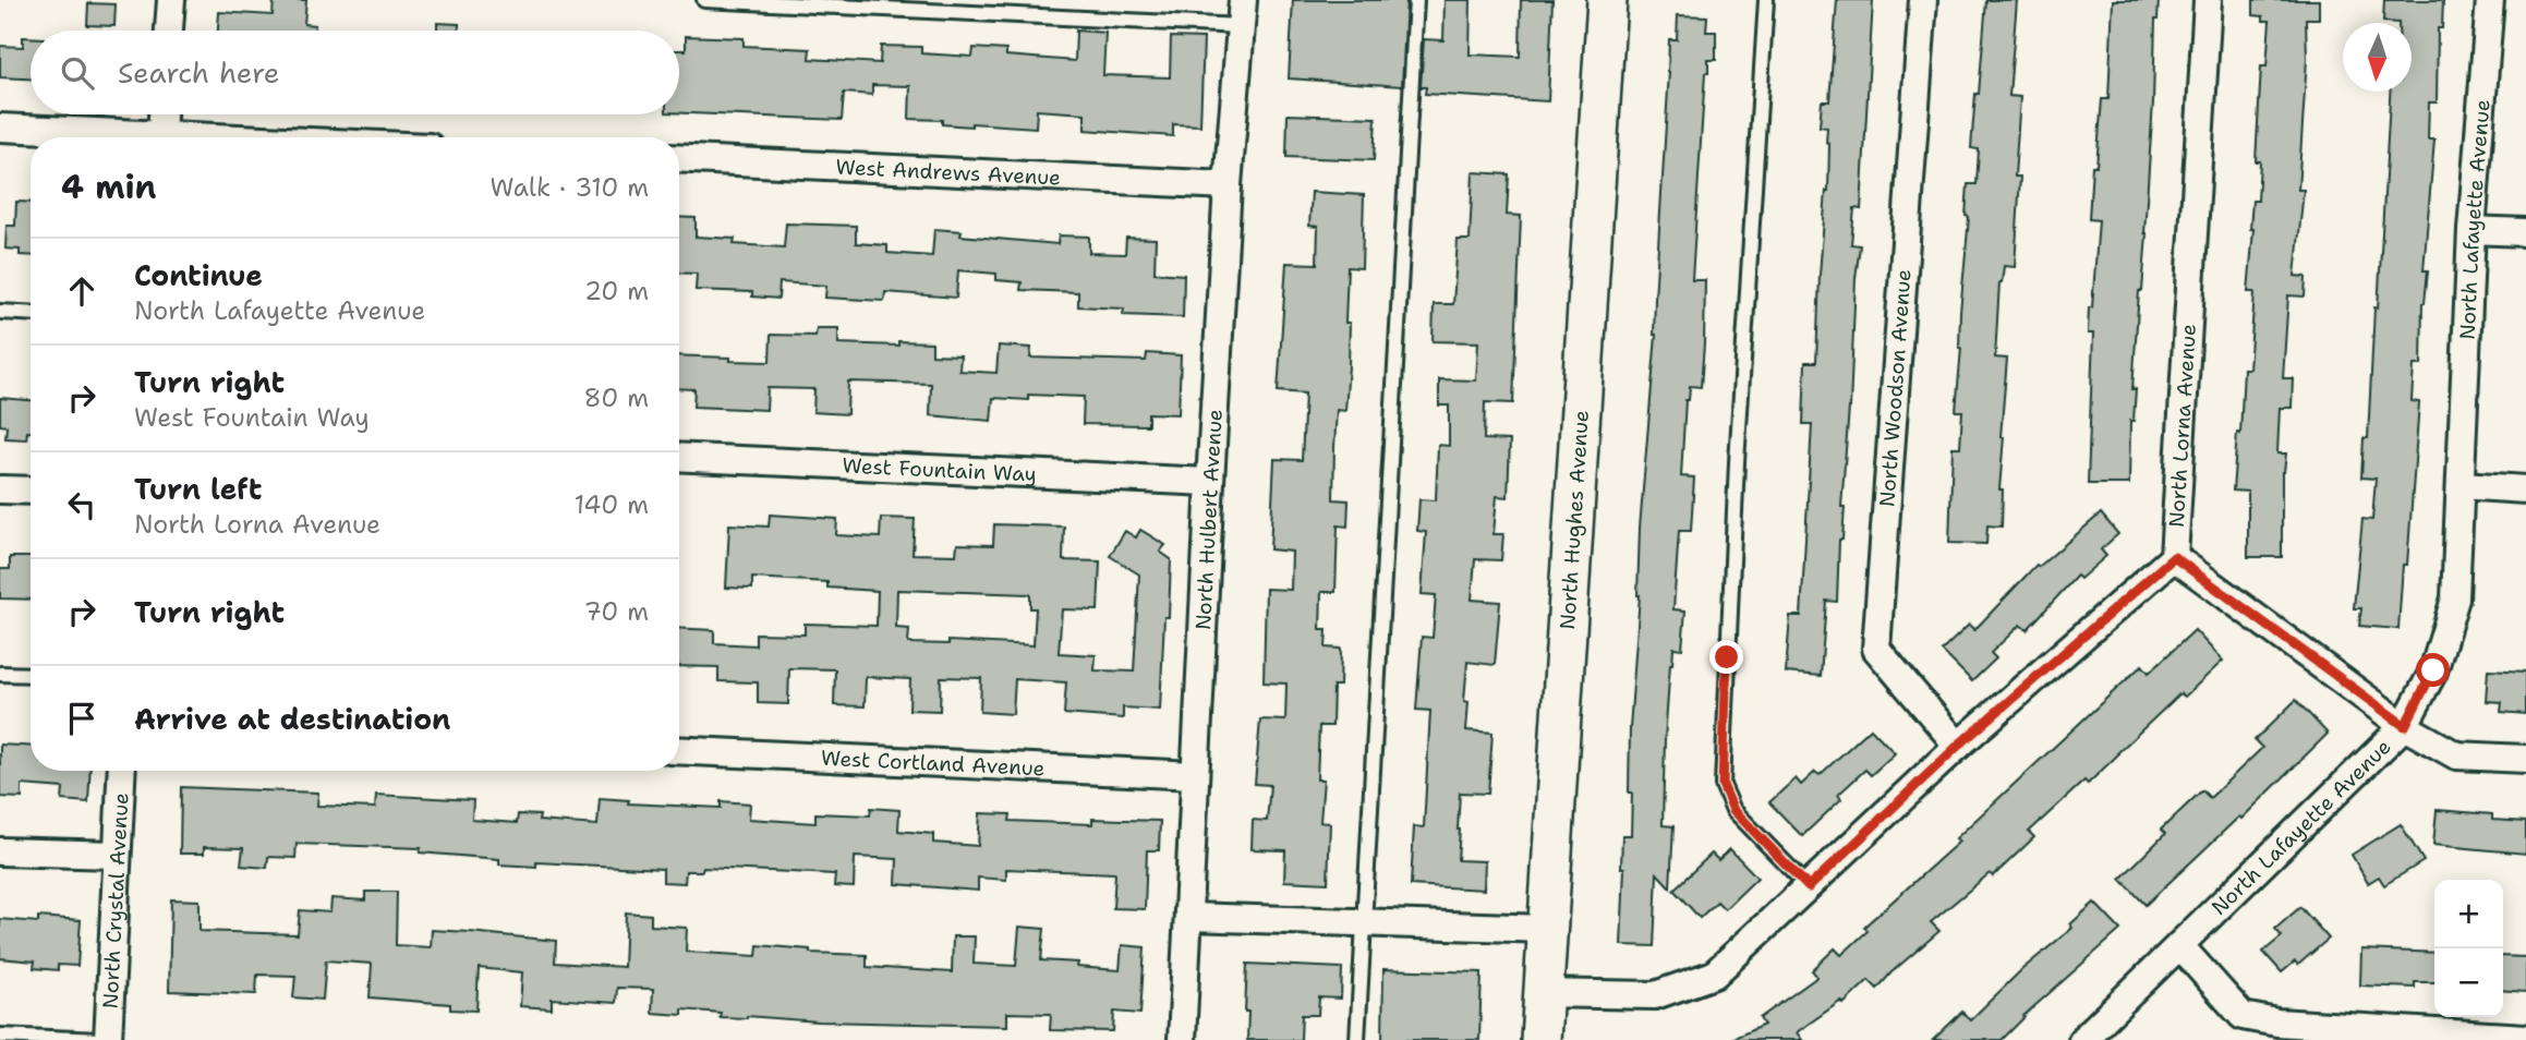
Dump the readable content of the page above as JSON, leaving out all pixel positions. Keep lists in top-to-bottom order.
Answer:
{
  "streets": {
    "street": [
      "West Andrews Avenue",
      "North Lafayette Avenue",
      "North Woodson Avenue",
      "North Lorna Avenue",
      "West Fountain Way",
      "North Hulbert Avenue",
      "North Hughes Avenue",
      "West Cortland Avenue",
      "North Crystal Avenue"
    ]
  },
  "crossings": [
    ["West Andrews Avenue", "North Hulbert Avenue"],
    ["North Woodson Avenue", "North Lorna Avenue"],
    ["North Lorna Avenue", "North Hughes Avenue"],
    ["West Fountain Way", "North Hulbert Avenue"],
    ["North Hulbert Avenue", "West Cortland Avenue"]
  ],
  "north": "bottom",
  "page": {
    "search": "Search here",
    "heading": ["4 min", "Walk · 310 m"],
    "list": [
      ["Continue", "North Lafayette Avenue", "20 m"],
      ["Turn right", "West Fountain Way", "80 m"],
      ["Turn left", "North Lorna Avenue", "140 m"],
      ["Turn right", "70 m"],
      "Arrive at destination"
    ],
    "map_buttons": ["+", "−"]
  }
}
